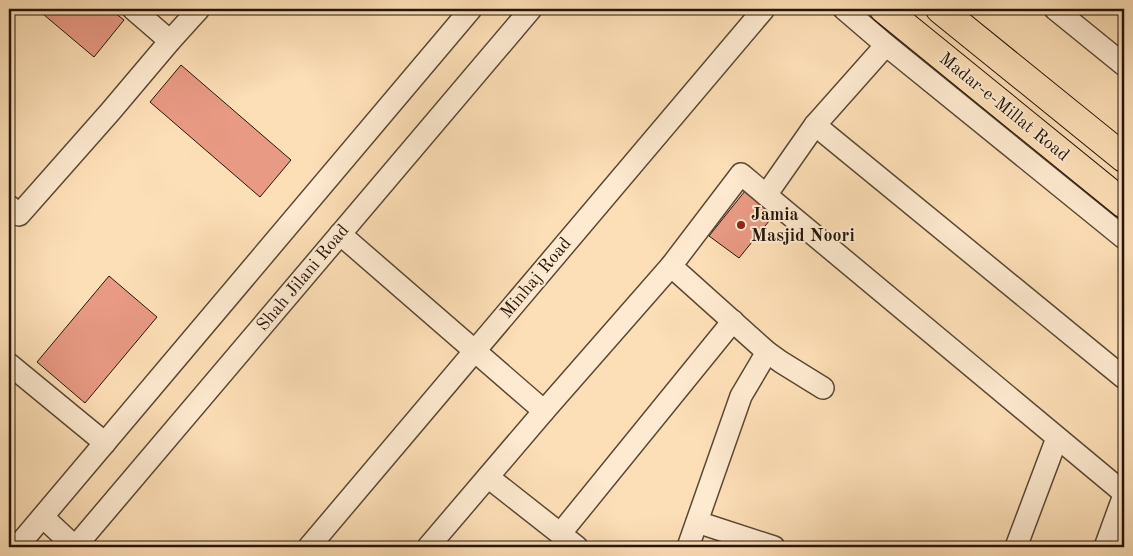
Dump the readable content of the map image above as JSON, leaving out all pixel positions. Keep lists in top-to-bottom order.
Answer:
{
  "streets": {
    "main road": ["Madar-e-Millat Road"],
    "street": ["Shah Jilani Road", "Minhaj Road"]
  },
  "places": ["Jamia Masjid Noori"]
}
